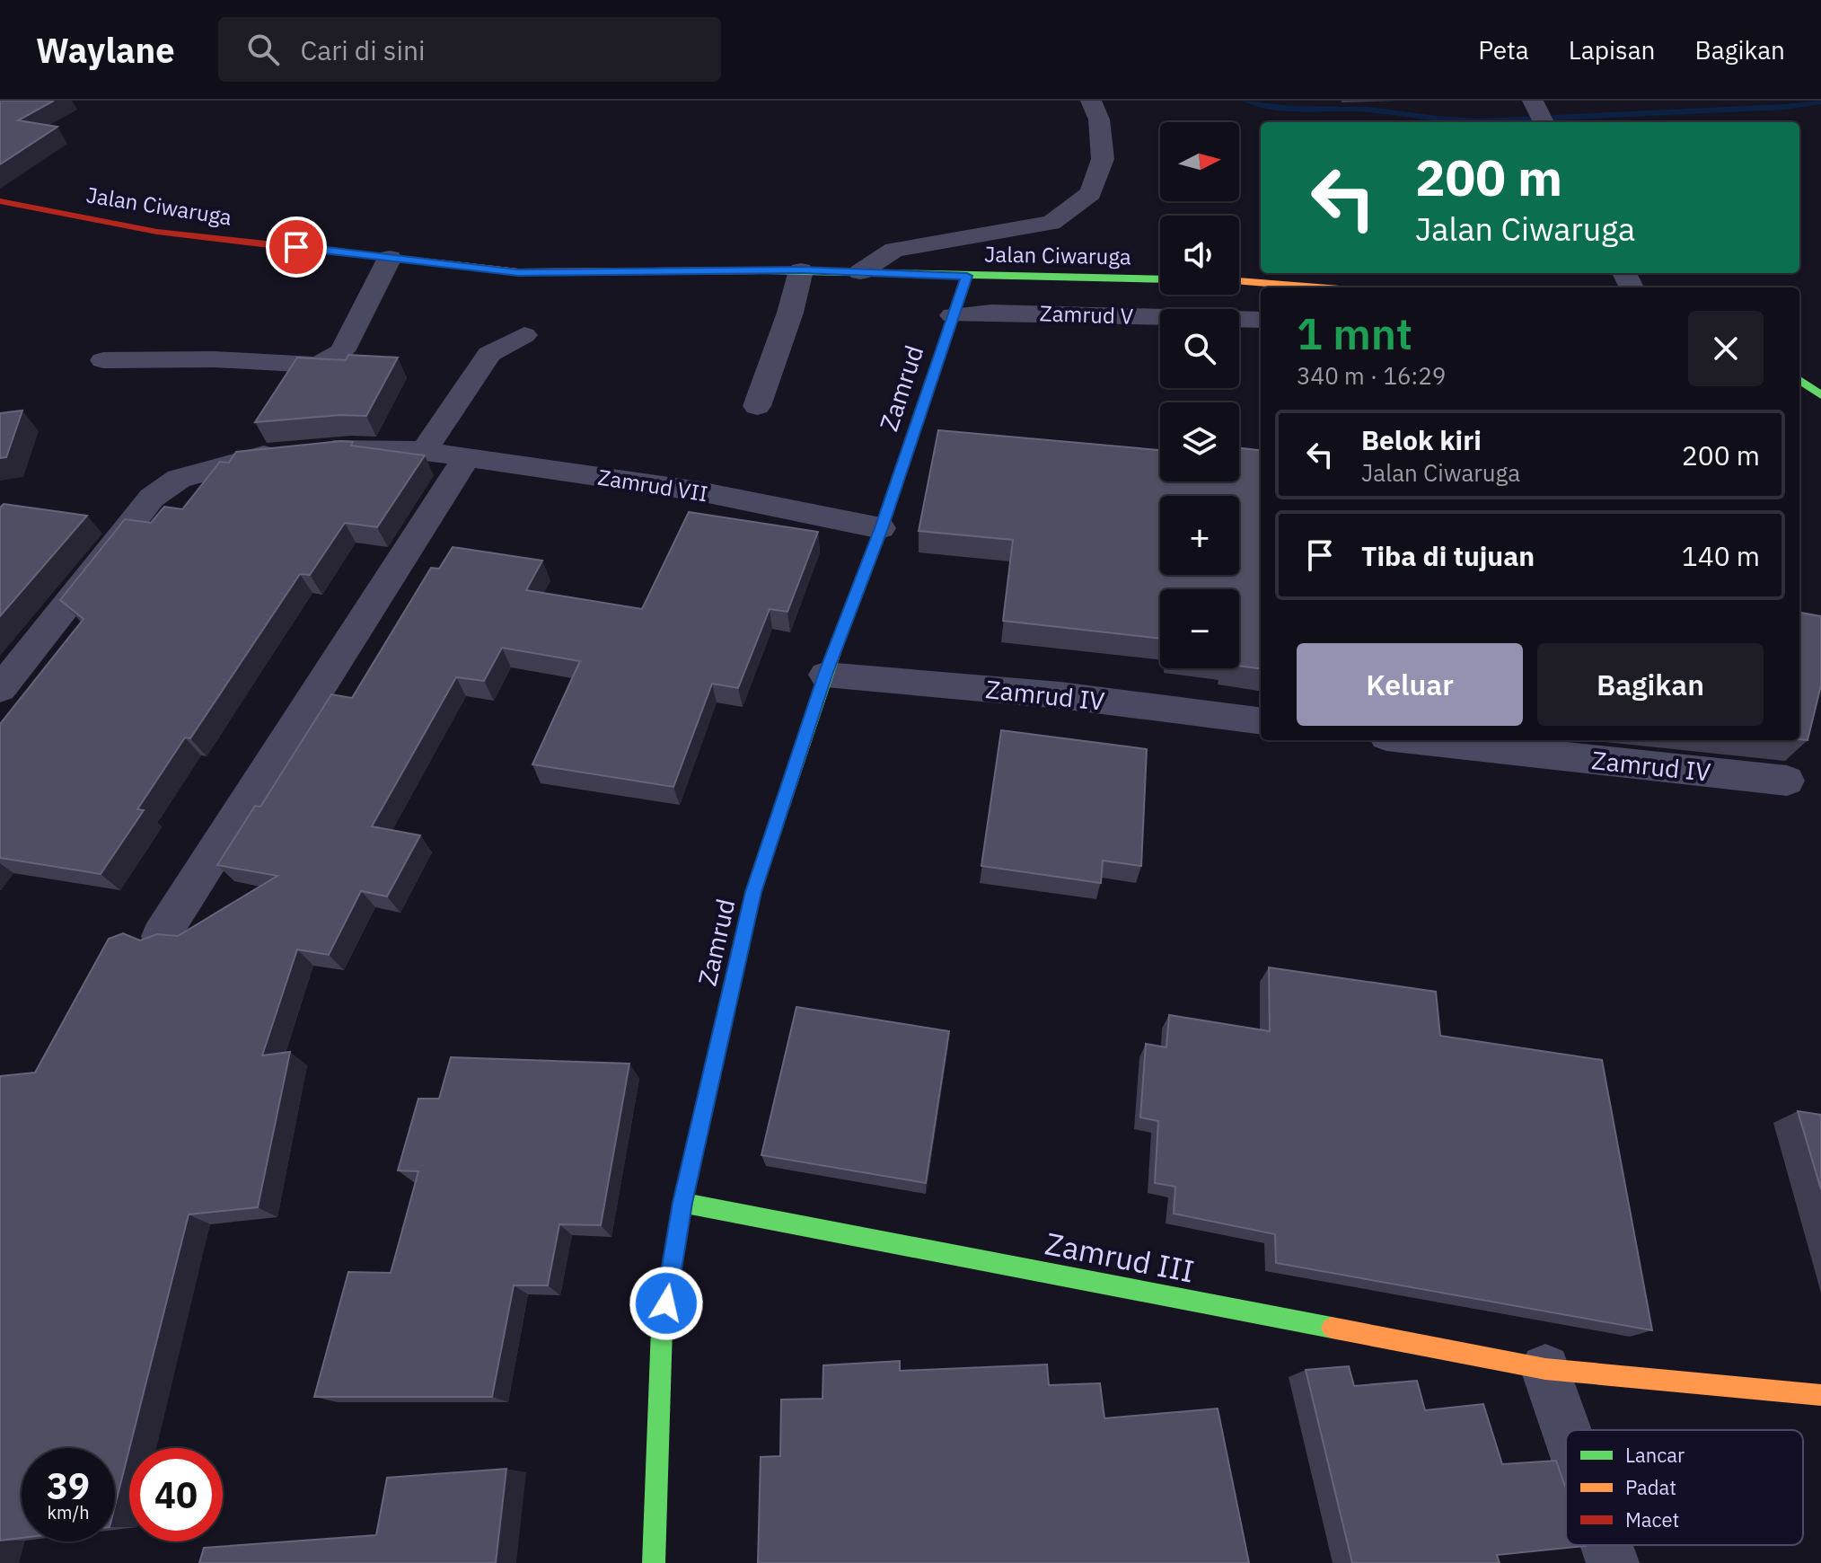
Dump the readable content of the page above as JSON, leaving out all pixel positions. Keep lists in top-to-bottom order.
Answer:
{
  "streets": {
    "street": [
      "Jalan Ciwaruga",
      "Zamrud V",
      "Zamrud",
      "Zamrud VII",
      "Zamrud IV",
      "Zamrud III"
    ]
  },
  "crossings": [
    ["Jalan Ciwaruga", "Zamrud"],
    ["Zamrud V", "Zamrud"],
    ["Zamrud", "Zamrud VII"],
    ["Zamrud", "Zamrud IV"],
    ["Zamrud", "Zamrud III"]
  ],
  "legend": ["Lancar", "Padat", "Macet"],
  "north": "right",
  "page": {
    "header": "Waylane",
    "search": "Cari di sini",
    "nav": ["Peta", "Lapisan", "Bagikan"],
    "map_buttons": ["+", "−"],
    "turn": ["200 m", "Jalan Ciwaruga"],
    "heading": ["1 mnt", "340 m · 16:29"],
    "list": [
      {
        "name": "Belok kiri",
        "note": "Jalan Ciwaruga",
        "value": "200 m"
      },
      {
        "name": "Tiba di tujuan",
        "value": "140 m"
      }
    ],
    "buttons": ["Keluar", "Bagikan"],
    "speed": "39 km/h",
    "limit": "40"
  }
}
